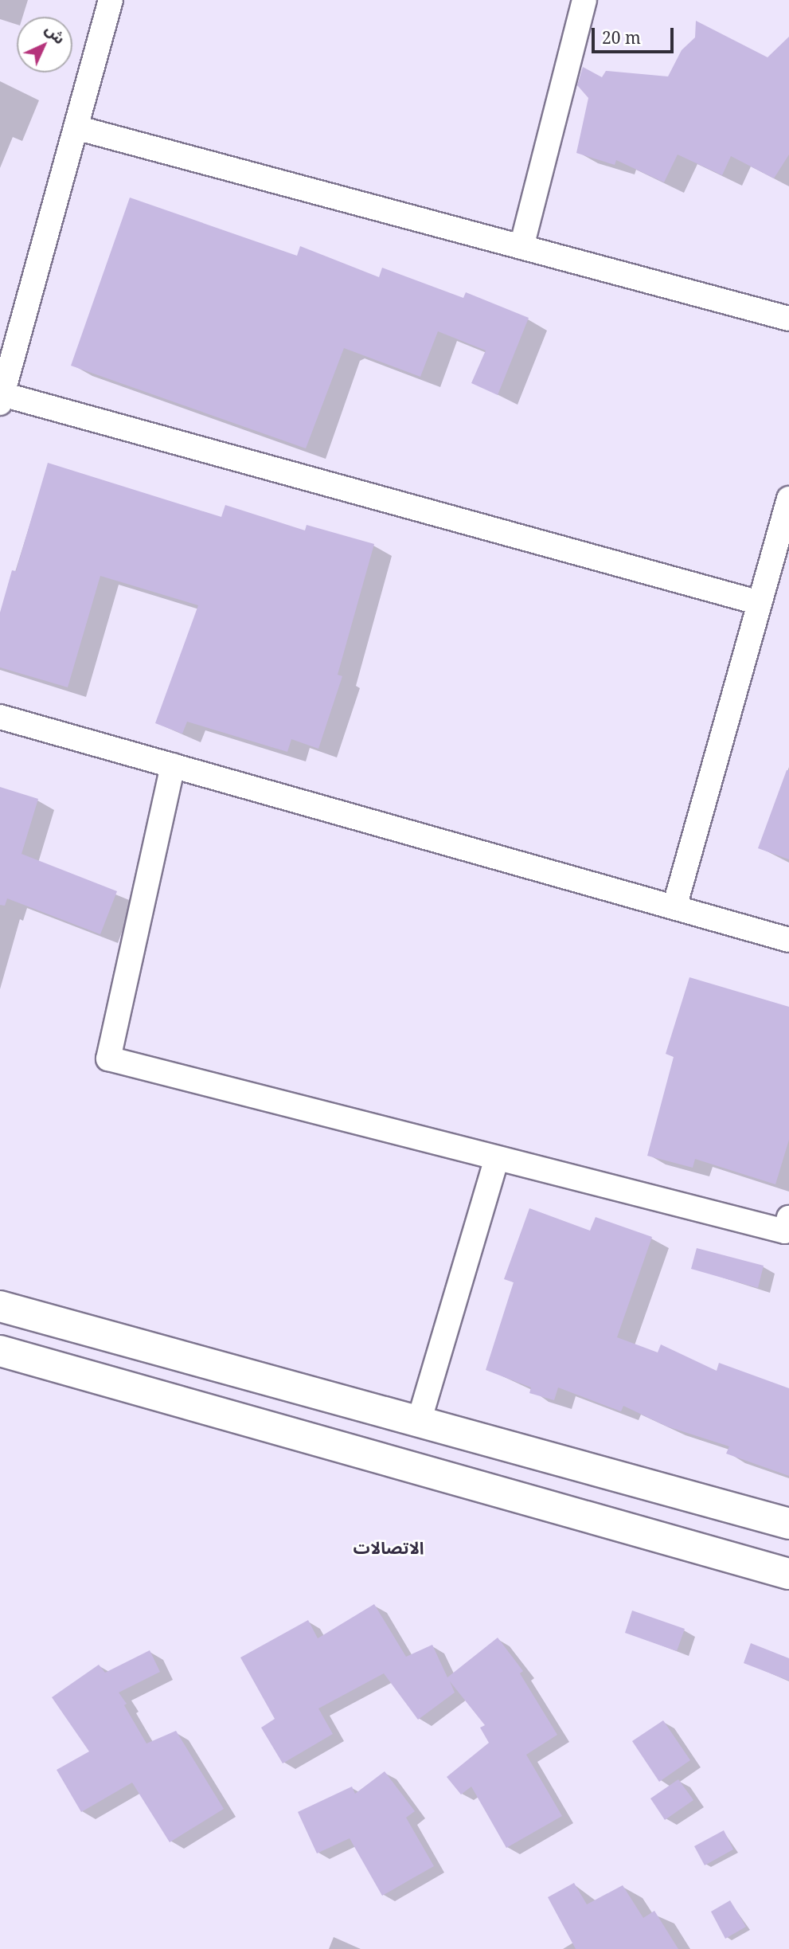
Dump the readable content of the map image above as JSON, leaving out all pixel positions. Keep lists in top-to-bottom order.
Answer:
{
  "districts": ["الاتصالات"],
  "scale_bar": "20 m",
  "north": "top right"
}
